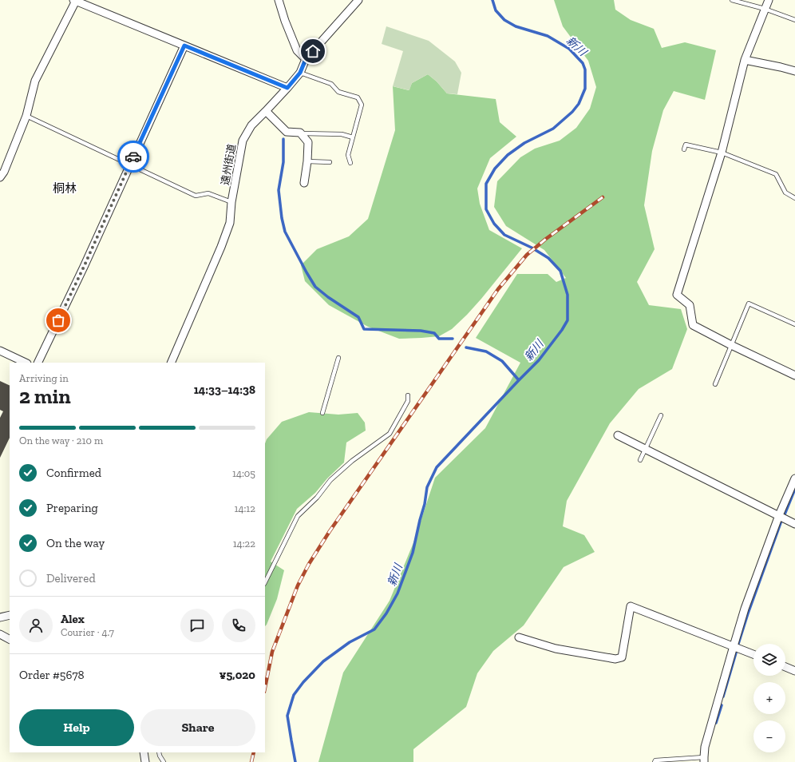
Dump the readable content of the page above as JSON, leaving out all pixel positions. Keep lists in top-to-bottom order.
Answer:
{
  "streets": {
    "street": ["遠州街道"]
  },
  "districts": ["桐林"],
  "water": ["新川"],
  "page": {
    "heading": ["2 min", "Arriving in", "14:33–14:38"],
    "panel": [
      "Alex",
      "Courier · 4.7",
      "Order #5678",
      "¥5,020"
    ],
    "bar": "On the way · 210 m",
    "list": [
      ["Confirmed", "14:05"],
      ["Preparing", "14:12"],
      ["On the way", "14:22"],
      "Delivered"
    ],
    "map_buttons": ["+", "−"],
    "buttons": ["Help", "Share"]
  }
}
